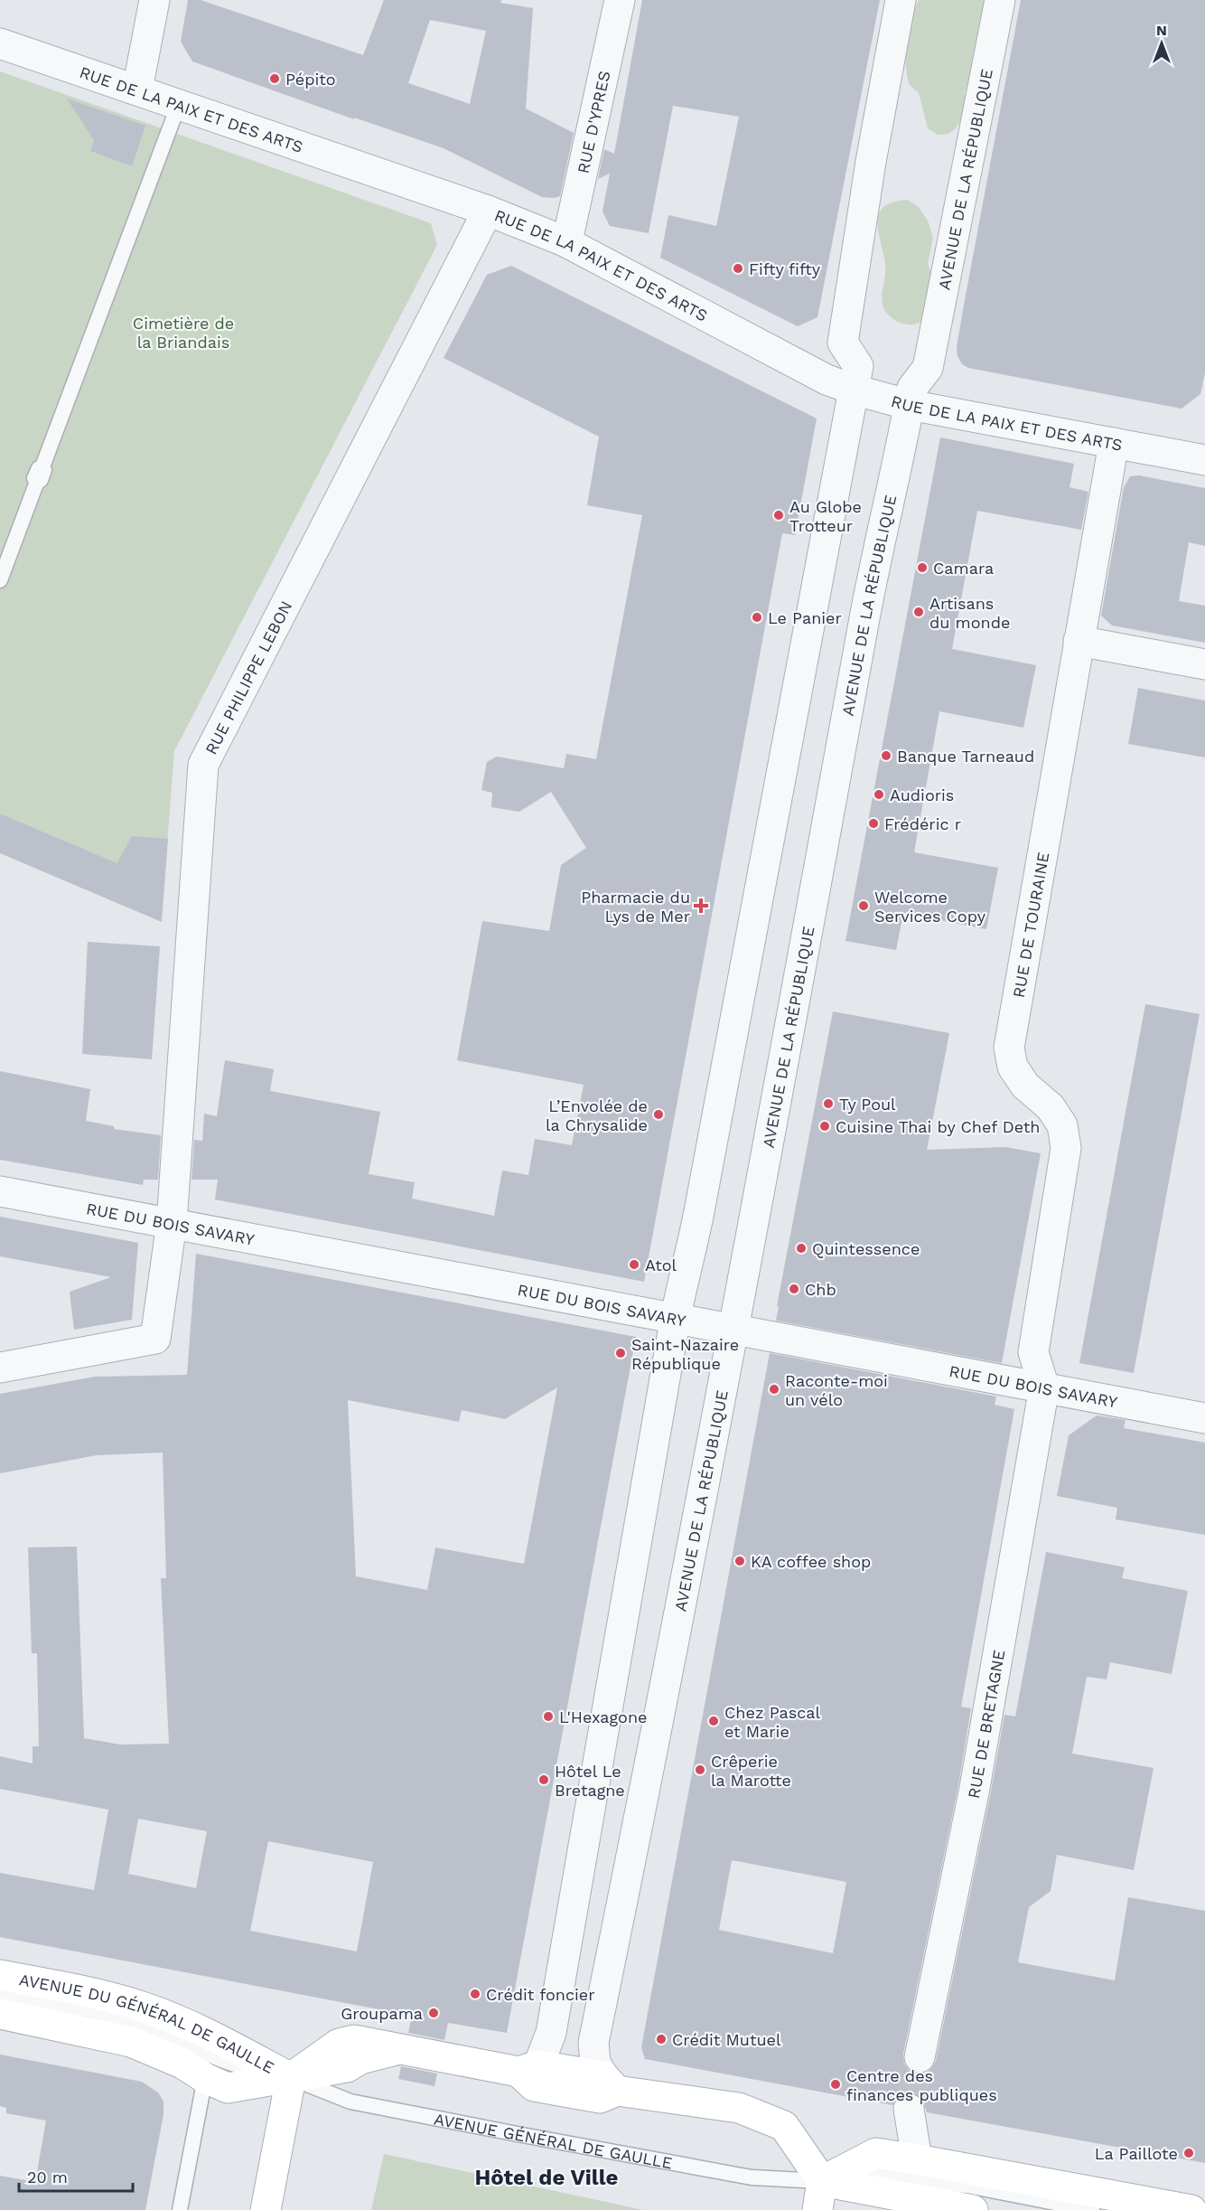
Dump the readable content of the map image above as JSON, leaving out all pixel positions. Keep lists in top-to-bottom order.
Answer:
{
  "streets": {
    "main road": ["AVENUE DU GÉNÉRAL DE GAULLE", "AVENUE GÉNÉRAL DE GAULLE"],
    "street": [
      "RUE DE LA PAIX ET DES ARTS",
      "RUE D'YPRES",
      "AVENUE DE LA RÉPUBLIQUE",
      "RUE PHILIPPE LEBON",
      "RUE DE TOURAINE",
      "RUE DU BOIS SAVARY",
      "RUE DE BRETAGNE"
    ]
  },
  "crossings": [
    ["RUE DE LA PAIX ET DES ARTS", "RUE D'YPRES"],
    ["RUE DE LA PAIX ET DES ARTS", "AVENUE DE LA RÉPUBLIQUE"],
    ["RUE DE LA PAIX ET DES ARTS", "RUE PHILIPPE LEBON"],
    ["RUE DE LA PAIX ET DES ARTS", "RUE DE TOURAINE"],
    ["AVENUE DE LA RÉPUBLIQUE", "RUE DU BOIS SAVARY"],
    ["RUE PHILIPPE LEBON", "RUE DU BOIS SAVARY"],
    ["RUE DE TOURAINE", "RUE DU BOIS SAVARY"],
    ["RUE DE TOURAINE", "RUE DE BRETAGNE"],
    ["RUE DU BOIS SAVARY", "RUE DE BRETAGNE"],
    ["AVENUE DU GÉNÉRAL DE GAULLE", "AVENUE GÉNÉRAL DE GAULLE"]
  ],
  "districts": ["Hôtel de Ville"],
  "parks": ["Cimetière de la Briandais"],
  "places": {
    "other": [
      "Pépito",
      "Fifty fifty",
      "Au Globe Trotteur",
      "Camara",
      "Artisans du monde",
      "Le Panier",
      "Banque Tarneaud",
      "Audioris",
      "Frédéric r",
      "Welcome Services Copy",
      "Ty Poul",
      "L’Envolée de la Chrysalide",
      "Cuisine Thai by Chef Deth",
      "Quintessence",
      "Atol",
      "Chb",
      "Saint-Nazaire République",
      "Raconte-moi un vélo",
      "KA coffee shop",
      "L'Hexagone",
      "Chez Pascal et Marie",
      "Crêperie la Marotte",
      "Hôtel Le Bretagne",
      "Crédit foncier",
      "Groupama",
      "Crédit Mutuel",
      "Centre des finances publiques",
      "La Paillote"
    ],
    "health": ["Pharmacie du Lys de Mer"]
  },
  "scale_bar": "20 m",
  "north": "top"
}
